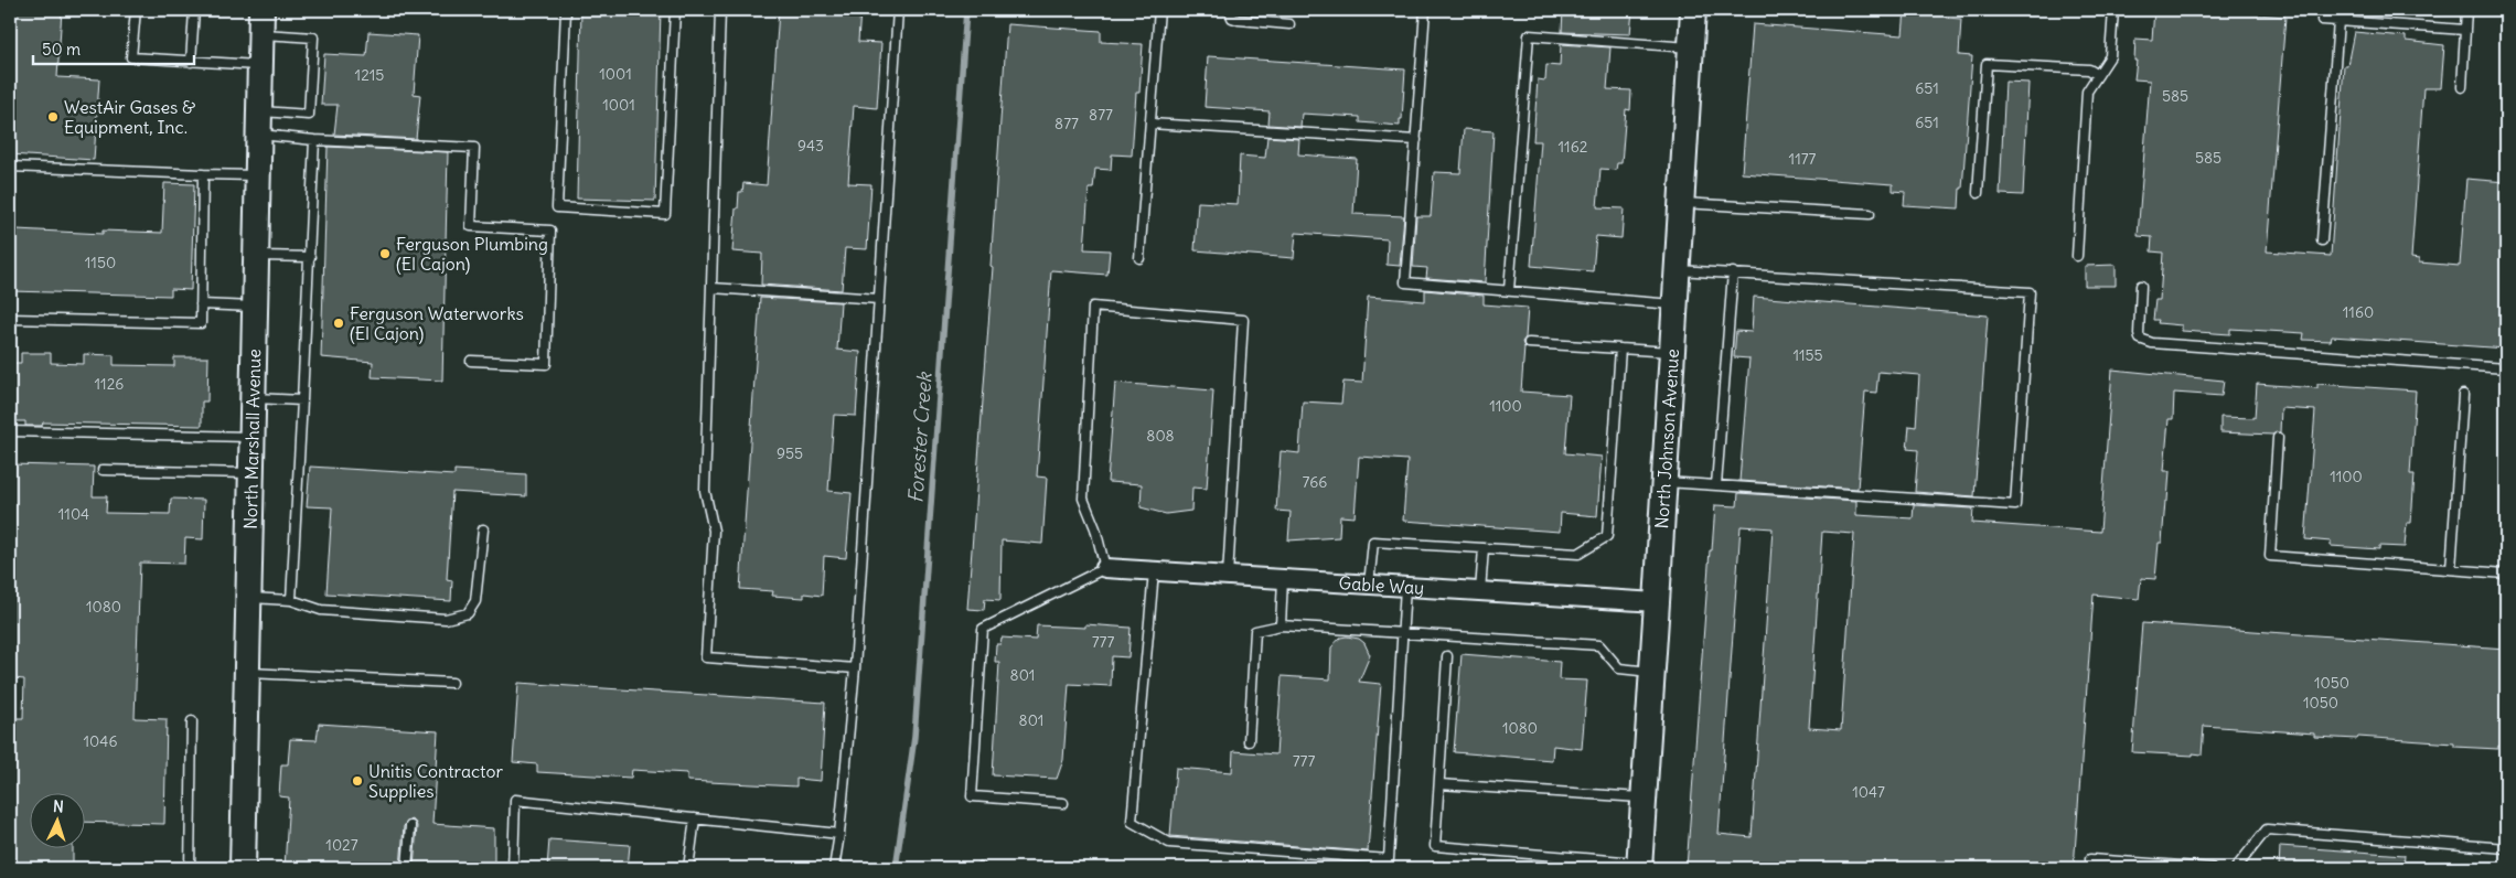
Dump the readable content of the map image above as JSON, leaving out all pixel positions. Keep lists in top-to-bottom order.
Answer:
{
  "streets": {
    "main road": ["North Marshall Avenue", "North Johnson Avenue"],
    "street": ["Gable Way"]
  },
  "crossings": [
    ["North Johnson Avenue", "Gable Way"]
  ],
  "water": ["Forester Creek"],
  "places": [
    "WestAir Gases & Equipment, Inc.",
    "Ferguson Plumbing (El Cajon)",
    "Ferguson Waterworks (El Cajon)",
    "Unitis Contractor Supplies"
  ],
  "house_numbers": [
    "1001",
    "1215",
    "651",
    "585",
    "1001",
    "877",
    "651",
    "877",
    "943",
    "1162",
    "585",
    "1177",
    "1150",
    "1160",
    "1155",
    "1126",
    "1100",
    "808",
    "955",
    "1100",
    "766",
    "1104",
    "1080",
    "777",
    "801",
    "1050",
    "1050",
    "801",
    "1080",
    "1046",
    "777",
    "1047",
    "1027"
  ],
  "scale_bar": "50 m",
  "north": "top"
}
